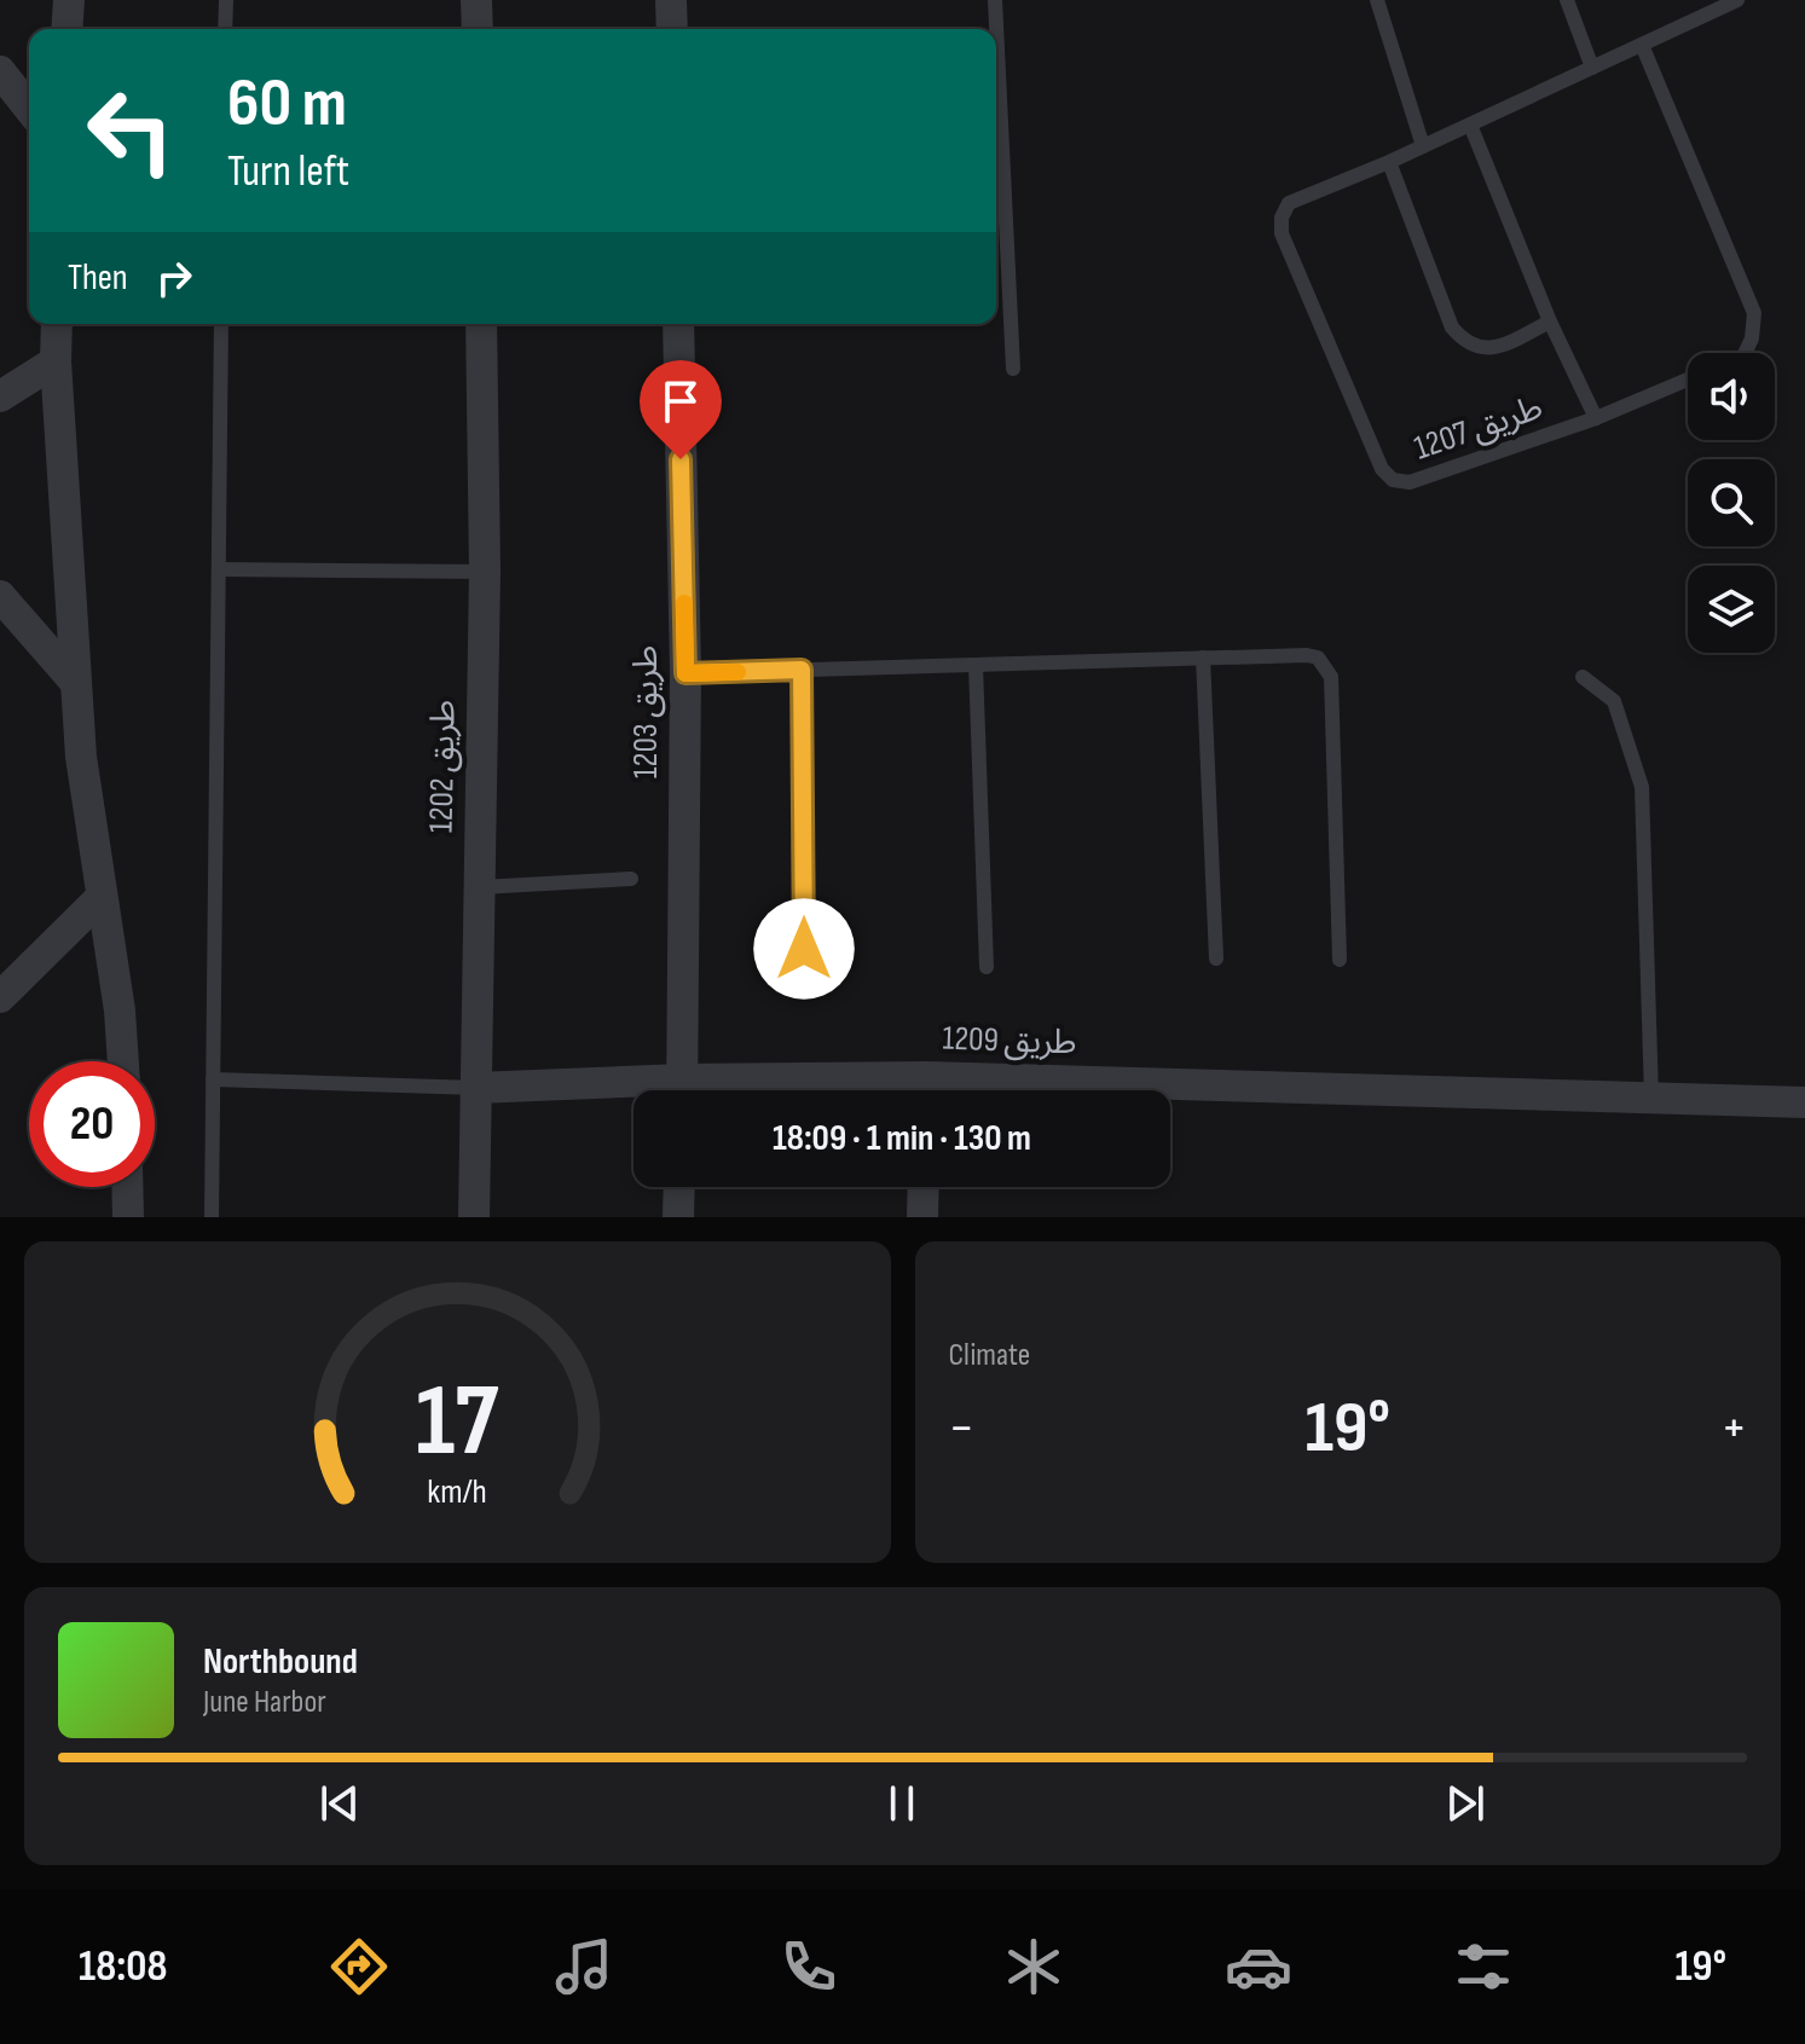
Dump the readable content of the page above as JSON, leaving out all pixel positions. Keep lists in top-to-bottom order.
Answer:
{
  "streets": {
    "street": ["طريق 1203", "طريق 1202", "طريق 1209"],
    "lane": ["طريق 1207"]
  },
  "crossings": [
    ["طريق 1202", "طريق 1209"]
  ],
  "page": {
    "turn": ["60 m", "Turn left"],
    "then": "Then",
    "limit": "20",
    "trip": "18:09 · 1 min · 130 m",
    "tile": "Climate",
    "heat": ["−", "19°", "+"],
    "song": ["Northbound", "June Harbor"],
    "tabs": ["18:08", "19°"],
    "gauge": ["17", "km/h"]
  }
}
